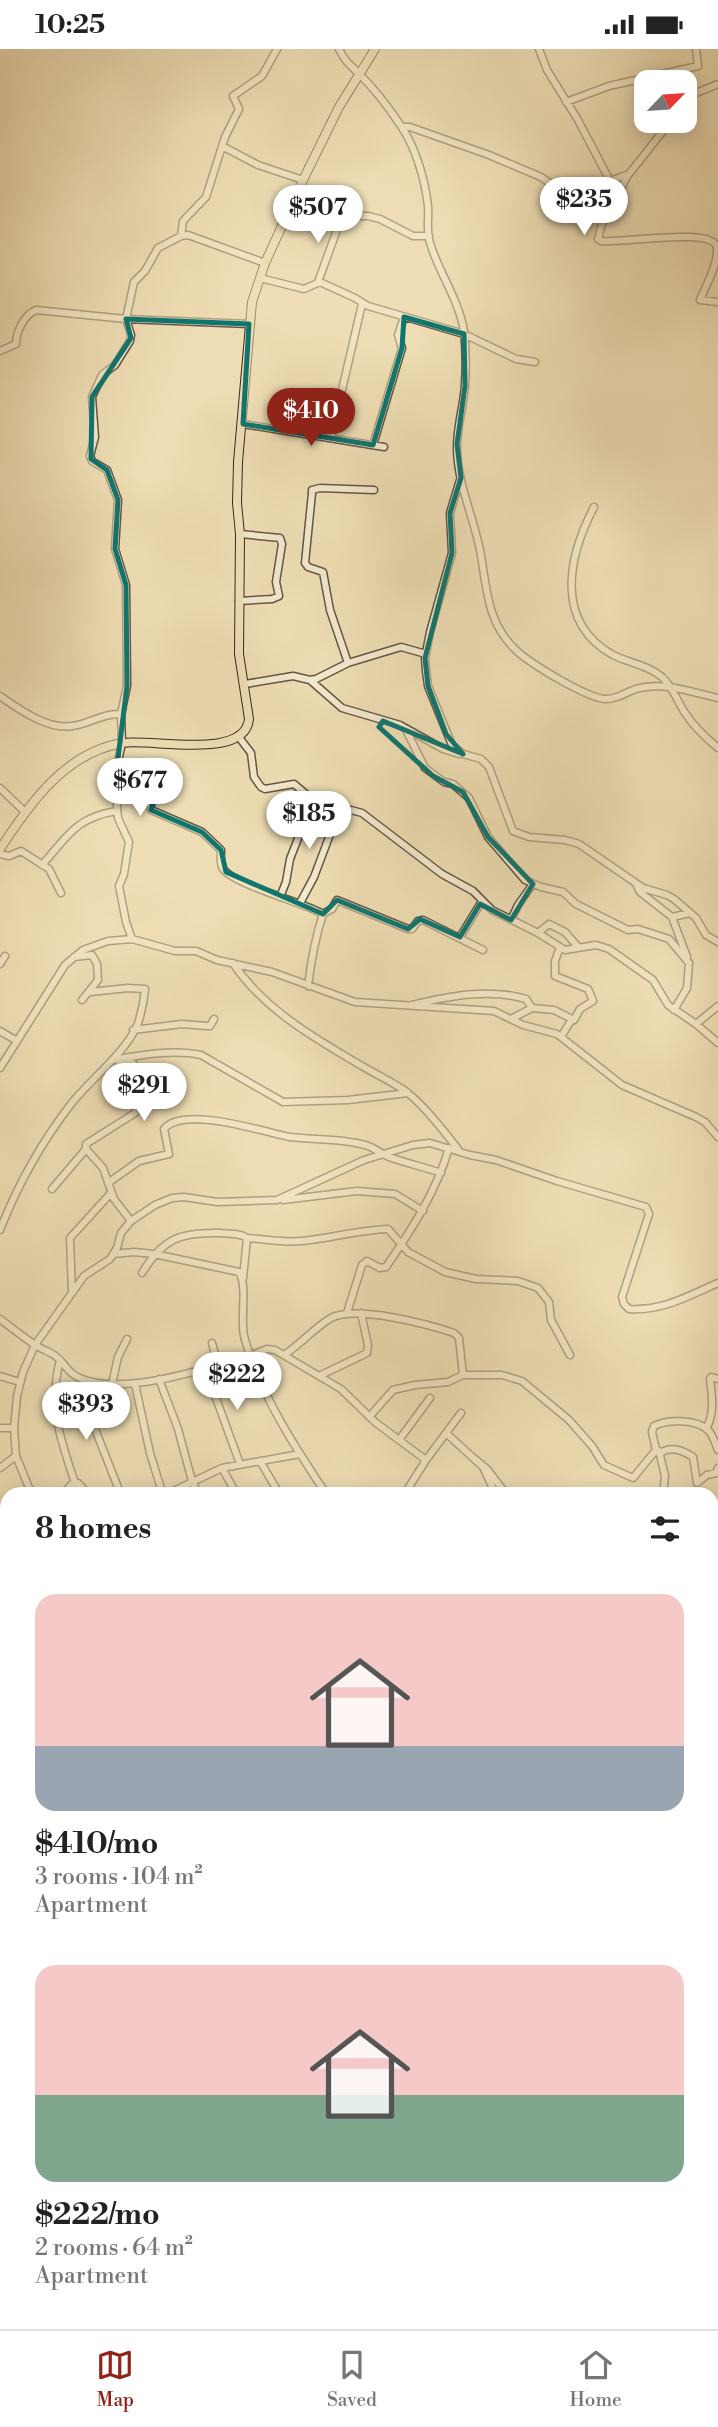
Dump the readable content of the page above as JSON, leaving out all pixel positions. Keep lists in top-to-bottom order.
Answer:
{
  "north": "top right",
  "page": {
    "status": "10:25",
    "price": [
      "$235",
      "$507",
      "$410",
      "$677",
      "$185",
      "$291",
      "$222",
      "$393"
    ],
    "heading": "8 homes",
    "list": [
      {
        "name": "$410/mo",
        "note": "3 rooms · 104 m² · Apartment"
      },
      {
        "name": "$222/mo",
        "note": "2 rooms · 64 m² · Apartment"
      }
    ],
    "tabs": ["Map", "Saved", "Home"]
  }
}
